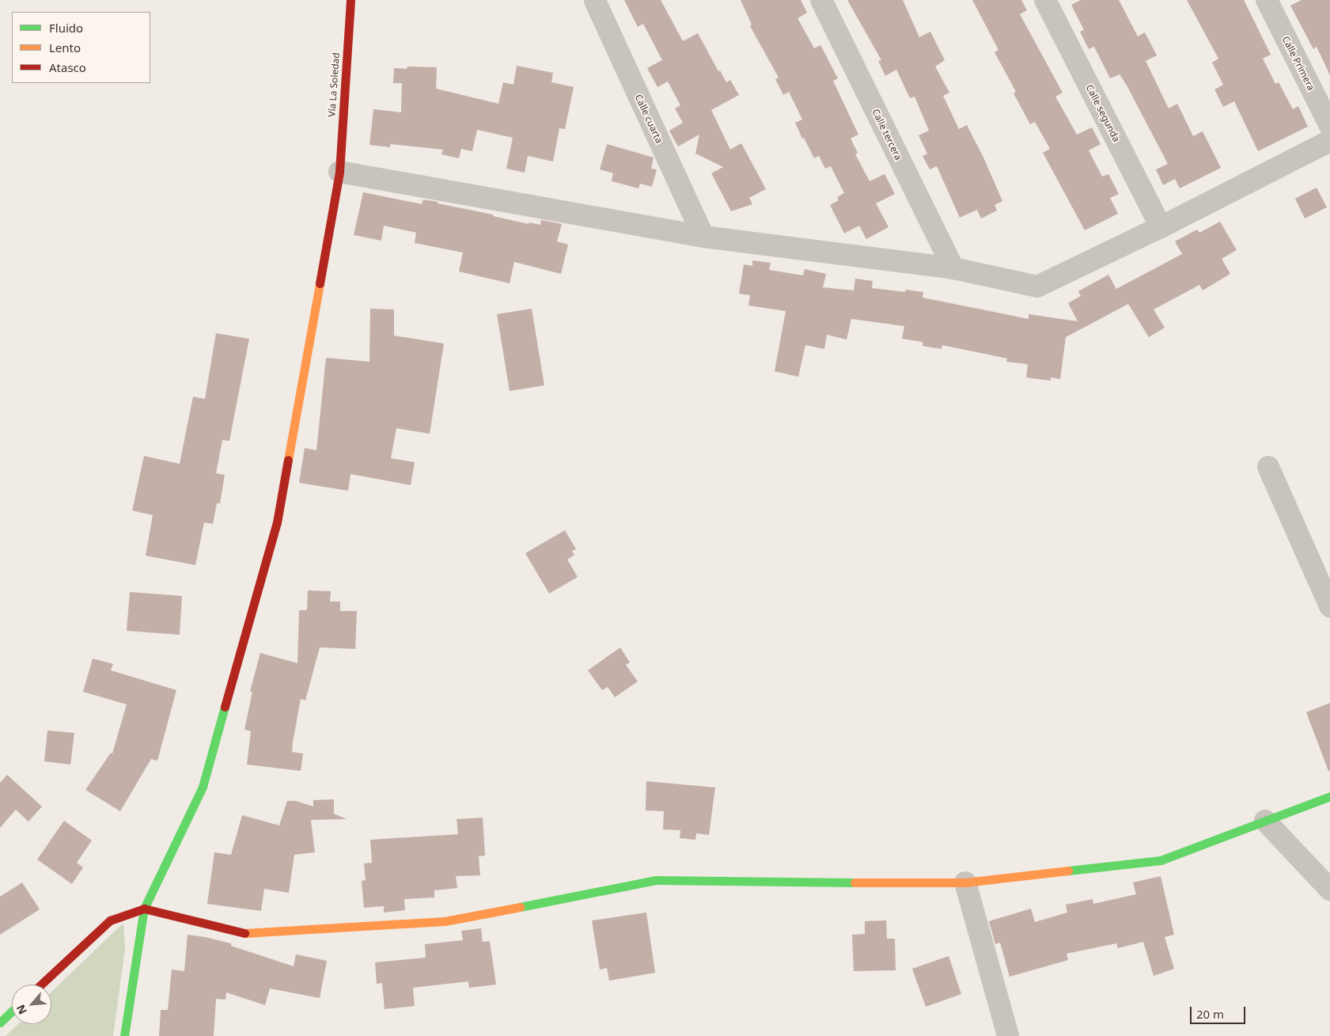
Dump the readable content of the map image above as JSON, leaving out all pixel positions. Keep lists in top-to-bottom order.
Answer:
{
  "streets": {
    "street": [
      "Calle Primera",
      "Vía La Soledad",
      "Calle segunda",
      "Calle cuarta",
      "Calle tercera"
    ]
  },
  "legend": ["Fluido", "Lento", "Atasco"],
  "scale_bar": "20 m",
  "north": "bottom left"
}
